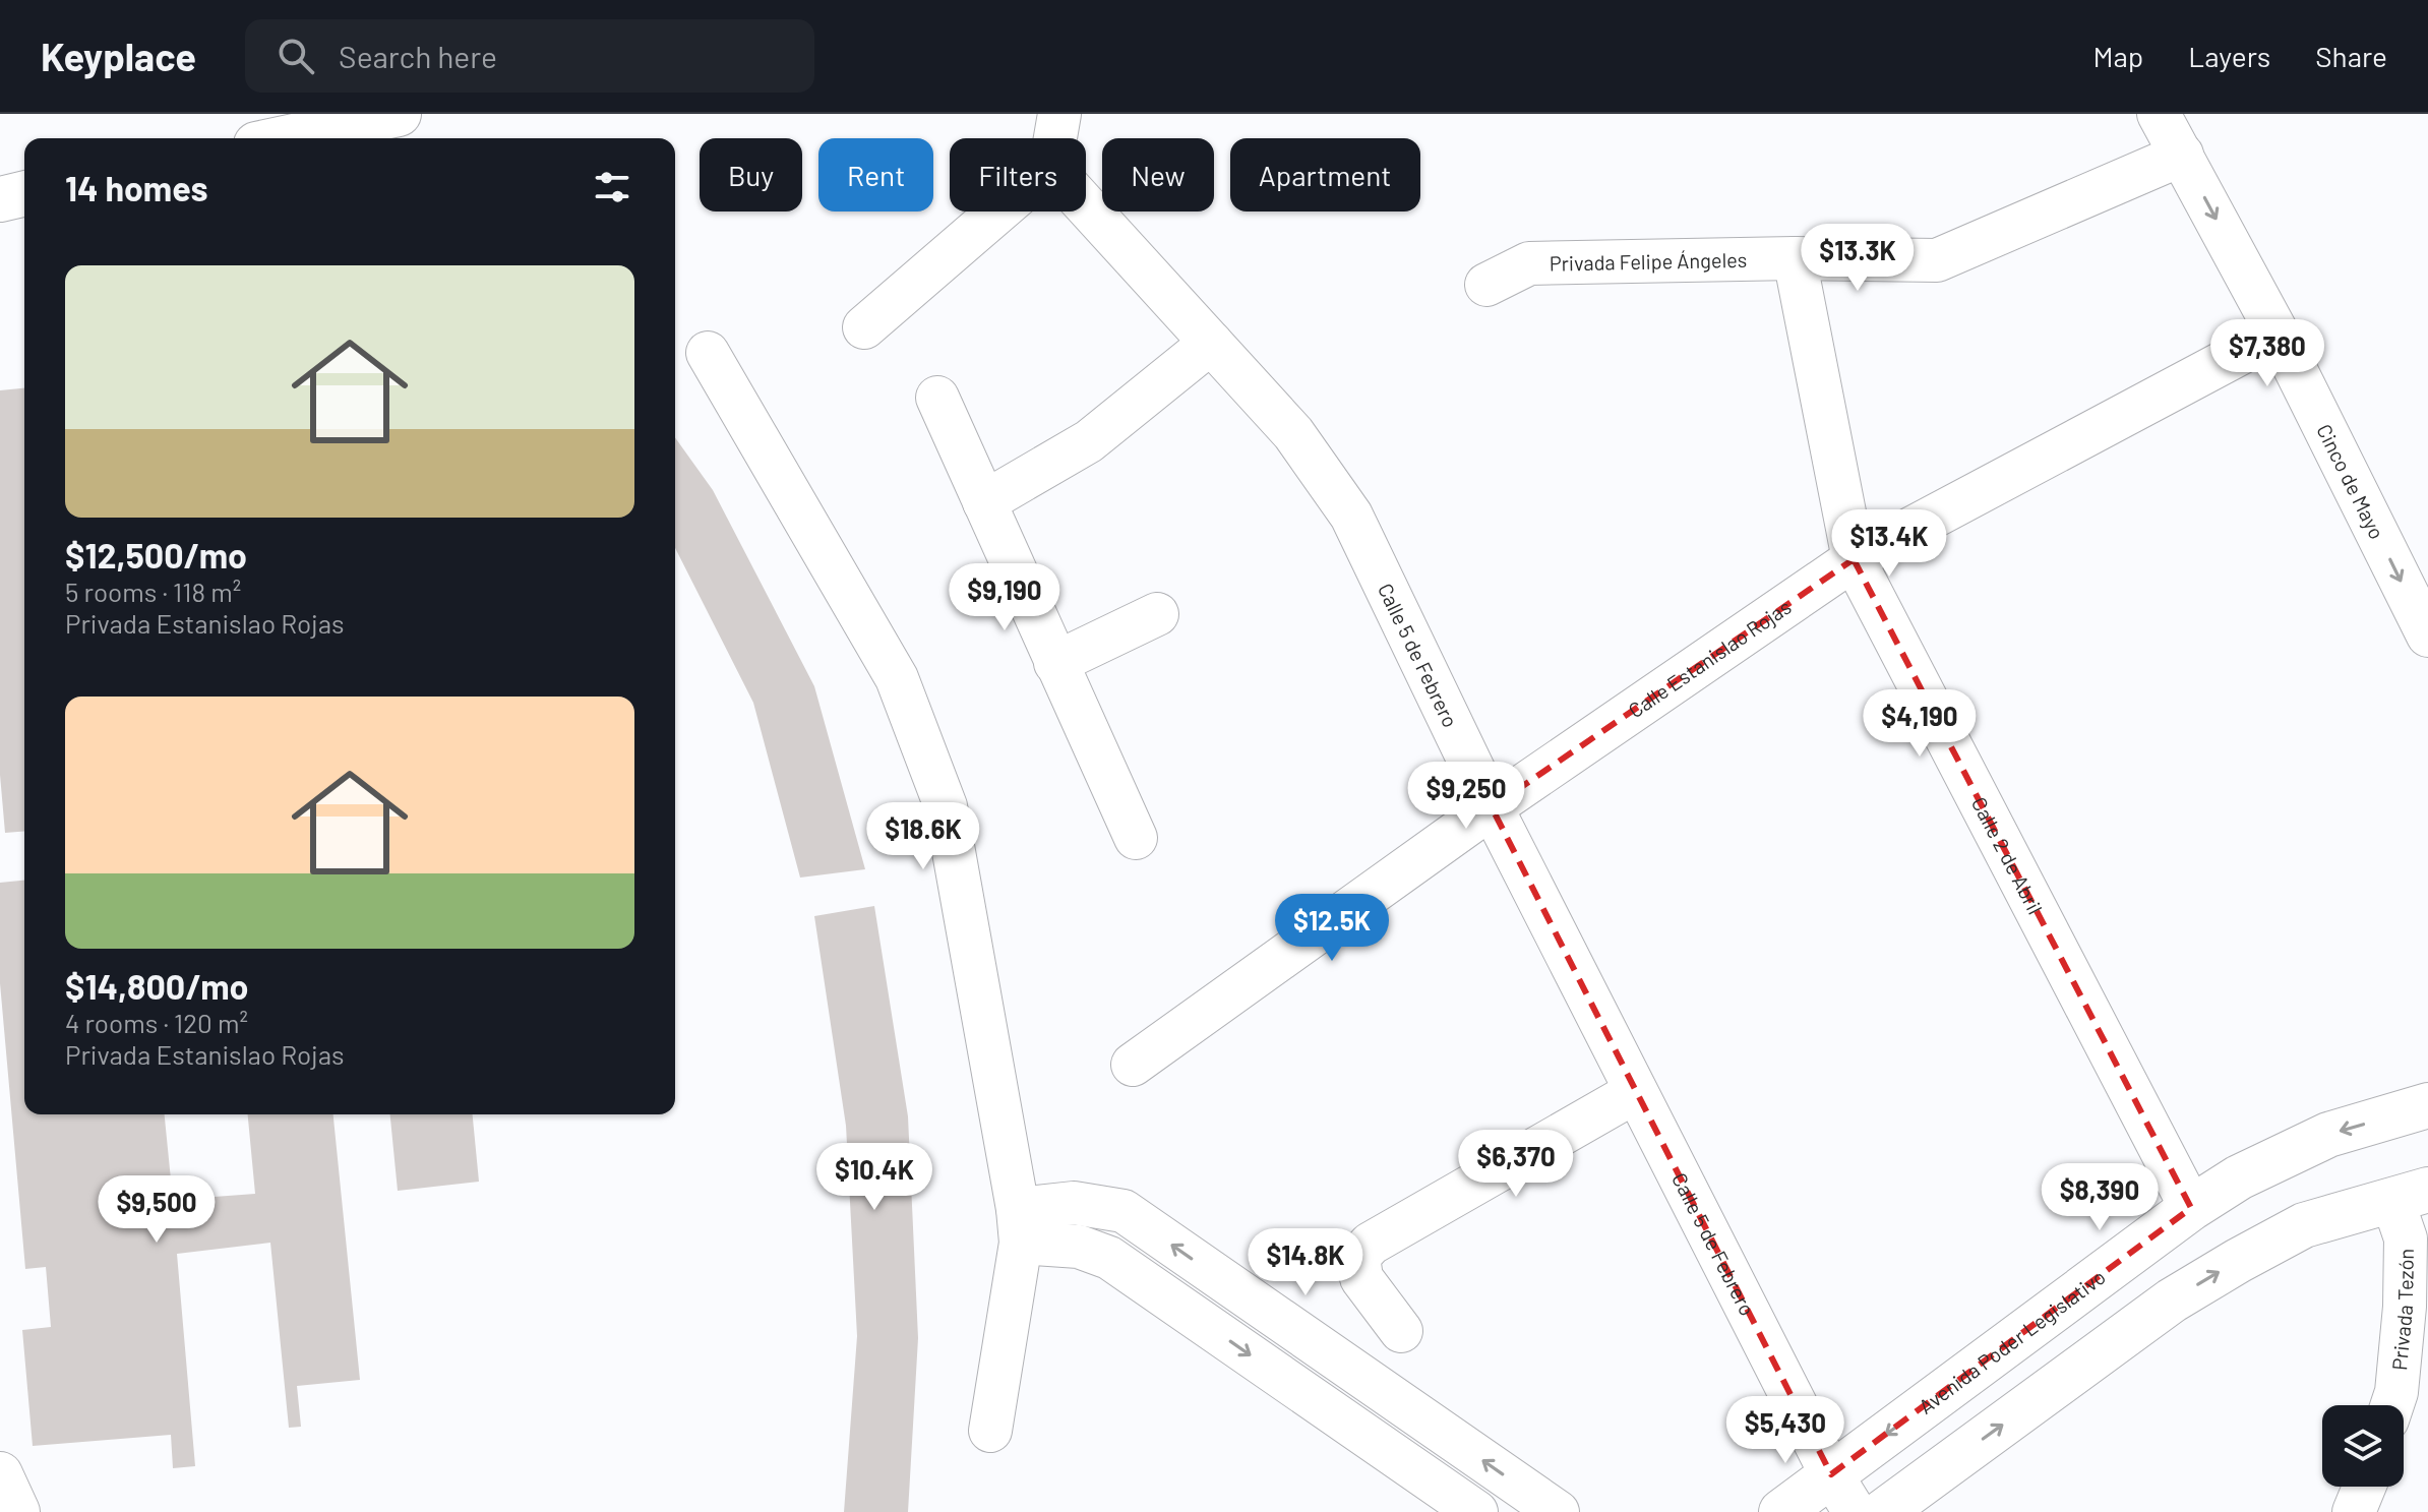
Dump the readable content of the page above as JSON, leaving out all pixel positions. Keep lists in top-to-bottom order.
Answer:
{
  "streets": {
    "main road": ["Avenida Poder Legislativo"],
    "street": [
      "Privada Felipe Ángeles",
      "Cinco de Mayo",
      "Calle 5 de Febrero",
      "Calle Estanislao Rojas",
      "Calle 2 de Abril",
      "Privada Tezón"
    ]
  },
  "crossings": [
    ["Privada Felipe Ángeles", "Cinco de Mayo"],
    ["Privada Felipe Ángeles", "Calle 2 de Abril"],
    ["Cinco de Mayo", "Calle Estanislao Rojas"],
    ["Calle 5 de Febrero", "Calle Estanislao Rojas"],
    ["Calle 5 de Febrero", "Avenida Poder Legislativo"],
    ["Calle Estanislao Rojas", "Calle 2 de Abril"],
    ["Calle 2 de Abril", "Avenida Poder Legislativo"]
  ],
  "one_way": ["Cinco de Mayo"],
  "page": {
    "header": "Keyplace",
    "search": "Search here",
    "nav": ["Map", "Layers", "Share"],
    "chip": [
      "Buy",
      "Rent",
      "Filters",
      "New",
      "Apartment"
    ],
    "heading": "14 homes",
    "price": [
      "$13.3K",
      "$7,380",
      "$13.4K",
      "$9,190",
      "$4,190",
      "$9,250",
      "$18.6K",
      "$12.5K",
      "$6,370",
      "$10.4K",
      "$8,390",
      "$9,500",
      "$14.8K",
      "$5,430"
    ],
    "list": [
      {
        "name": "$12,500/mo",
        "note": "5 rooms · 118 m² · Privada Estanislao Rojas"
      },
      {
        "name": "$14,800/mo",
        "note": "4 rooms · 120 m² · Privada Estanislao Rojas"
      }
    ]
  }
}
